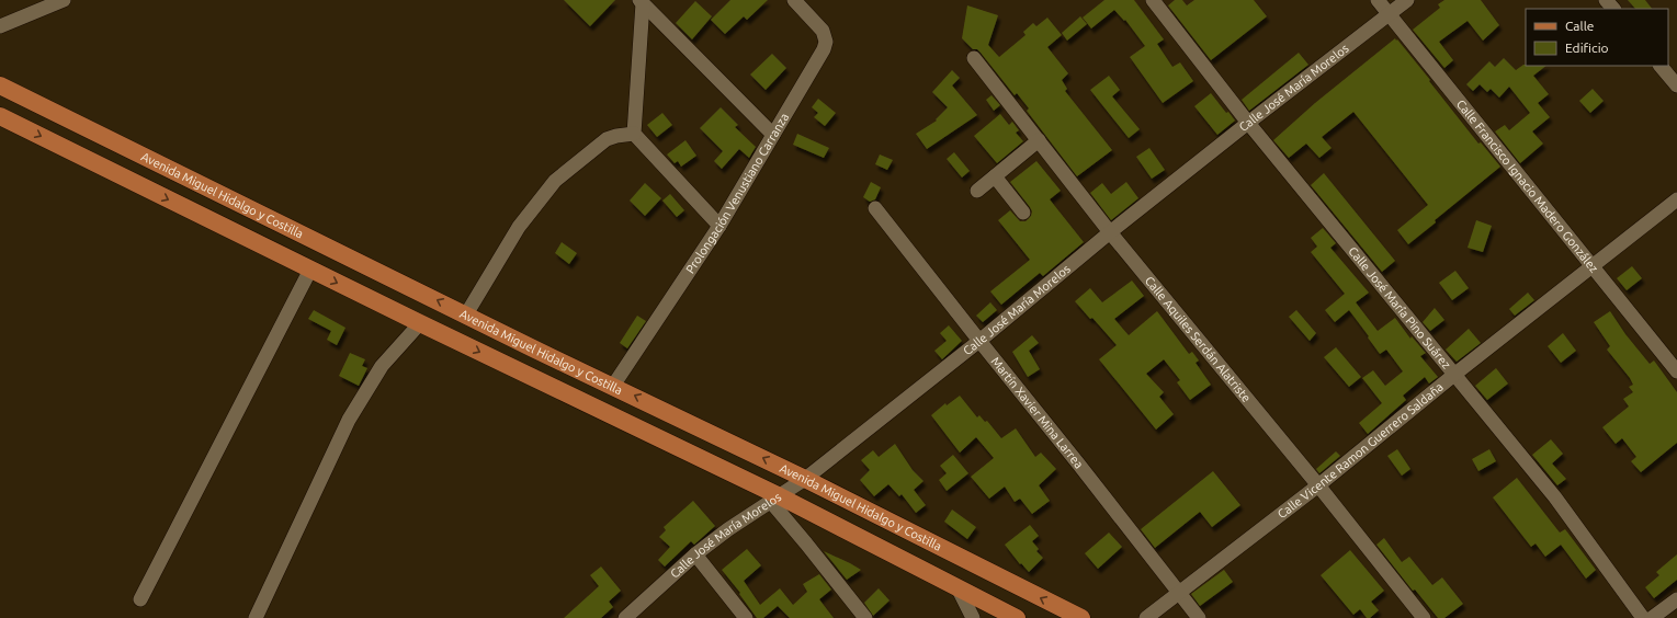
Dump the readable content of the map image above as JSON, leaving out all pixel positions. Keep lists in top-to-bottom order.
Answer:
{
  "streets": {
    "main road": ["Avenida Miguel Hidalgo y Costilla"],
    "street": [
      "Calle José María Morelos",
      "Calle Francisco Ignacio Madero González",
      "Prolongación Venustiano Carranza",
      "Calle José María Pino Suárez",
      "Calle Aquiles Serdán Alatriste",
      "Martín Xavier Mina Larrea",
      "Calle Vicente Ramon Guerrero Saldaña"
    ]
  },
  "crossings": [
    ["Calle José María Morelos", "Calle Francisco Ignacio Madero González"],
    ["Calle José María Morelos", "Avenida Miguel Hidalgo y Costilla"],
    ["Calle José María Morelos", "Calle José María Pino Suárez"],
    ["Calle José María Morelos", "Calle Aquiles Serdán Alatriste"],
    ["Calle José María Morelos", "Martín Xavier Mina Larrea"],
    ["Calle Francisco Ignacio Madero González", "Calle Vicente Ramon Guerrero Saldaña"],
    ["Prolongación Venustiano Carranza", "Avenida Miguel Hidalgo y Costilla"],
    ["Calle José María Pino Suárez", "Calle Vicente Ramon Guerrero Saldaña"],
    ["Calle Aquiles Serdán Alatriste", "Calle Vicente Ramon Guerrero Saldaña"],
    ["Martín Xavier Mina Larrea", "Calle Vicente Ramon Guerrero Saldaña"]
  ],
  "legend": ["Calle", "Edificio"]
}
